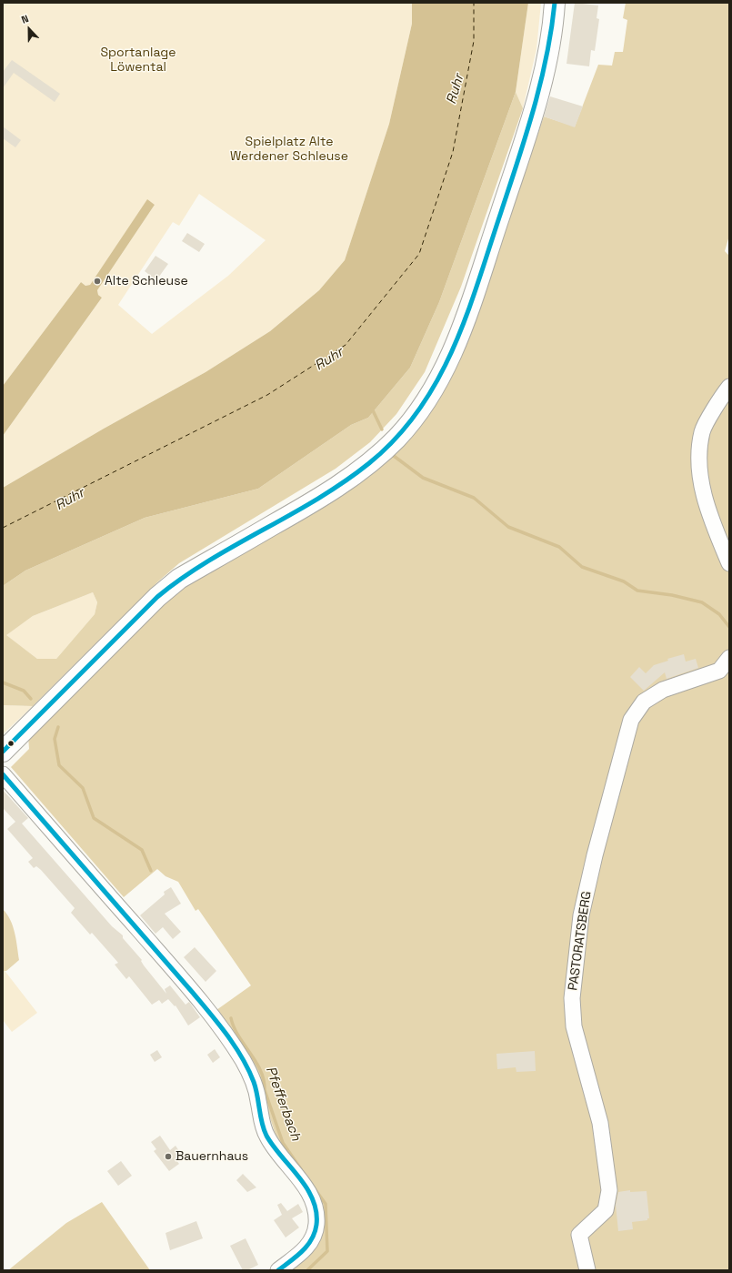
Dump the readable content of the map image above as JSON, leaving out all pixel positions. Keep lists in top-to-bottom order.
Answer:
{
  "streets": {
    "street": ["PASTORATSBERG"]
  },
  "water": ["Ruhr", "Pfefferbach"],
  "parks": ["Sportanlage Löwental", "Spielplatz Alte Werdener Schleuse"],
  "places": ["Alte Schleuse", "Bauernhaus"],
  "north": "top"
}
